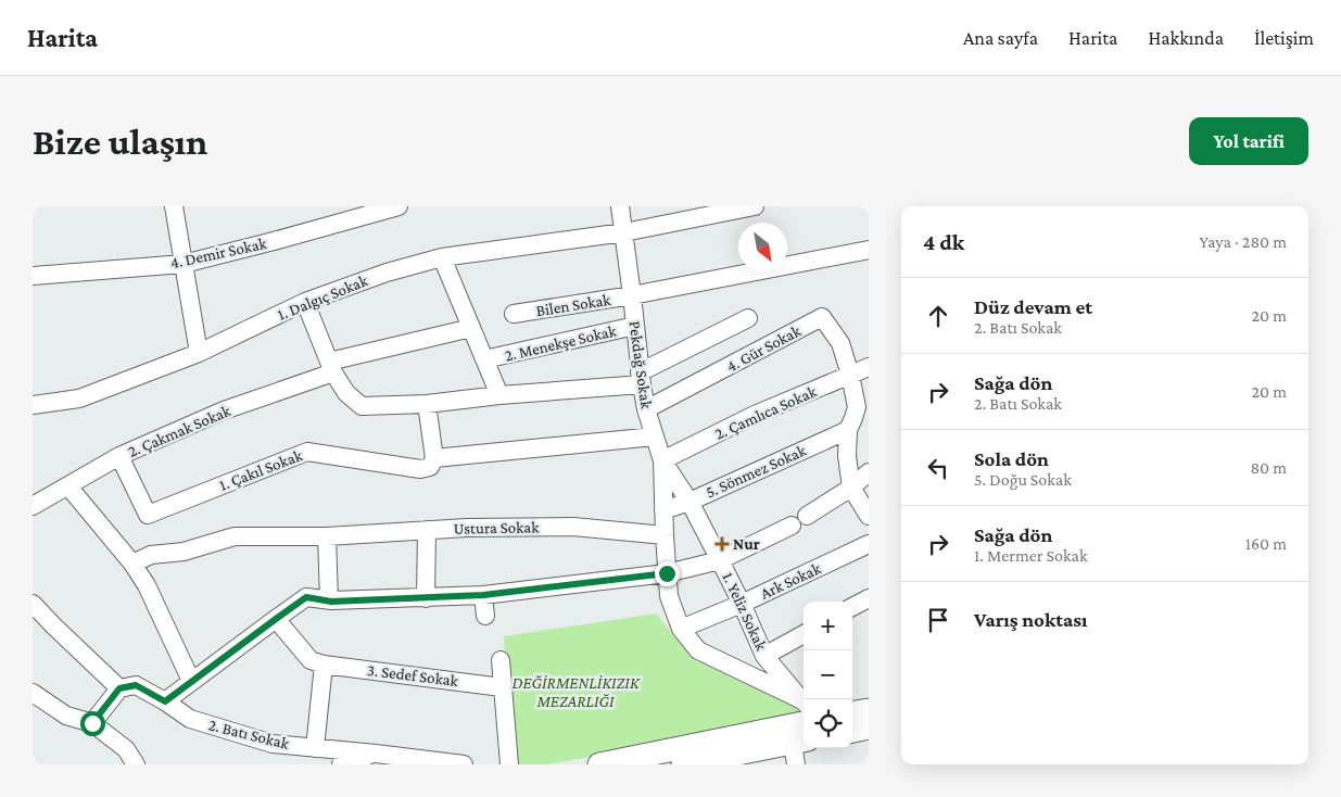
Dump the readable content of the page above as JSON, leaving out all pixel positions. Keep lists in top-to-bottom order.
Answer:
{
  "streets": {
    "street": [
      "4. Demir Sokak",
      "1. Dalgıç Sokak",
      "Bilen Sokak",
      "2. Menekşe Sokak",
      "4. Gür Sokak",
      "Pekdağ Sokak",
      "2. Çamlıca Sokak",
      "2. Çakmak Sokak",
      "1. Çakıl Sokak",
      "5. Sönmez Sokak",
      "Ustura Sokak",
      "Ark Sokak",
      "1. Yeliz Sokak",
      "3. Sedef Sokak",
      "2. Batı Sokak"
    ]
  },
  "crossings": [
    ["1. Dalgıç Sokak", "Pekdağ Sokak"],
    ["Bilen Sokak", "Pekdağ Sokak"],
    ["2. Menekşe Sokak", "Pekdağ Sokak"],
    ["4. Gür Sokak", "Pekdağ Sokak"],
    ["4. Gür Sokak", "2. Çamlıca Sokak"],
    ["Pekdağ Sokak", "2. Çamlıca Sokak"],
    ["Pekdağ Sokak", "1. Çakıl Sokak"],
    ["Pekdağ Sokak", "5. Sönmez Sokak"],
    ["Pekdağ Sokak", "Ustura Sokak"],
    ["Pekdağ Sokak", "Ark Sokak"],
    ["Pekdağ Sokak", "1. Yeliz Sokak"],
    ["2. Çamlıca Sokak", "1. Yeliz Sokak"],
    ["2. Çakmak Sokak", "1. Çakıl Sokak"],
    ["5. Sönmez Sokak", "1. Yeliz Sokak"],
    ["Ark Sokak", "1. Yeliz Sokak"]
  ],
  "parks": ["DEĞİRMENLİKIZIK MEZARLIĞI"],
  "places": {
    "health": ["Nur"]
  },
  "north": "bottom right",
  "page": {
    "header": "Harita",
    "nav": [
      "Ana sayfa",
      "Harita",
      "Hakkında",
      "İletişim"
    ],
    "buttons": "Yol tarifi",
    "title": "Bize ulaşın",
    "heading": ["4 dk", "Yaya · 280 m"],
    "list": [
      ["Düz devam et", "2. Batı Sokak", "20 m"],
      ["Sağa dön", "2. Batı Sokak", "20 m"],
      ["Sola dön", "5. Doğu Sokak", "80 m"],
      ["Sağa dön", "1. Mermer Sokak", "160 m"],
      "Varış noktası"
    ],
    "map_buttons": ["+", "−"]
  }
}
